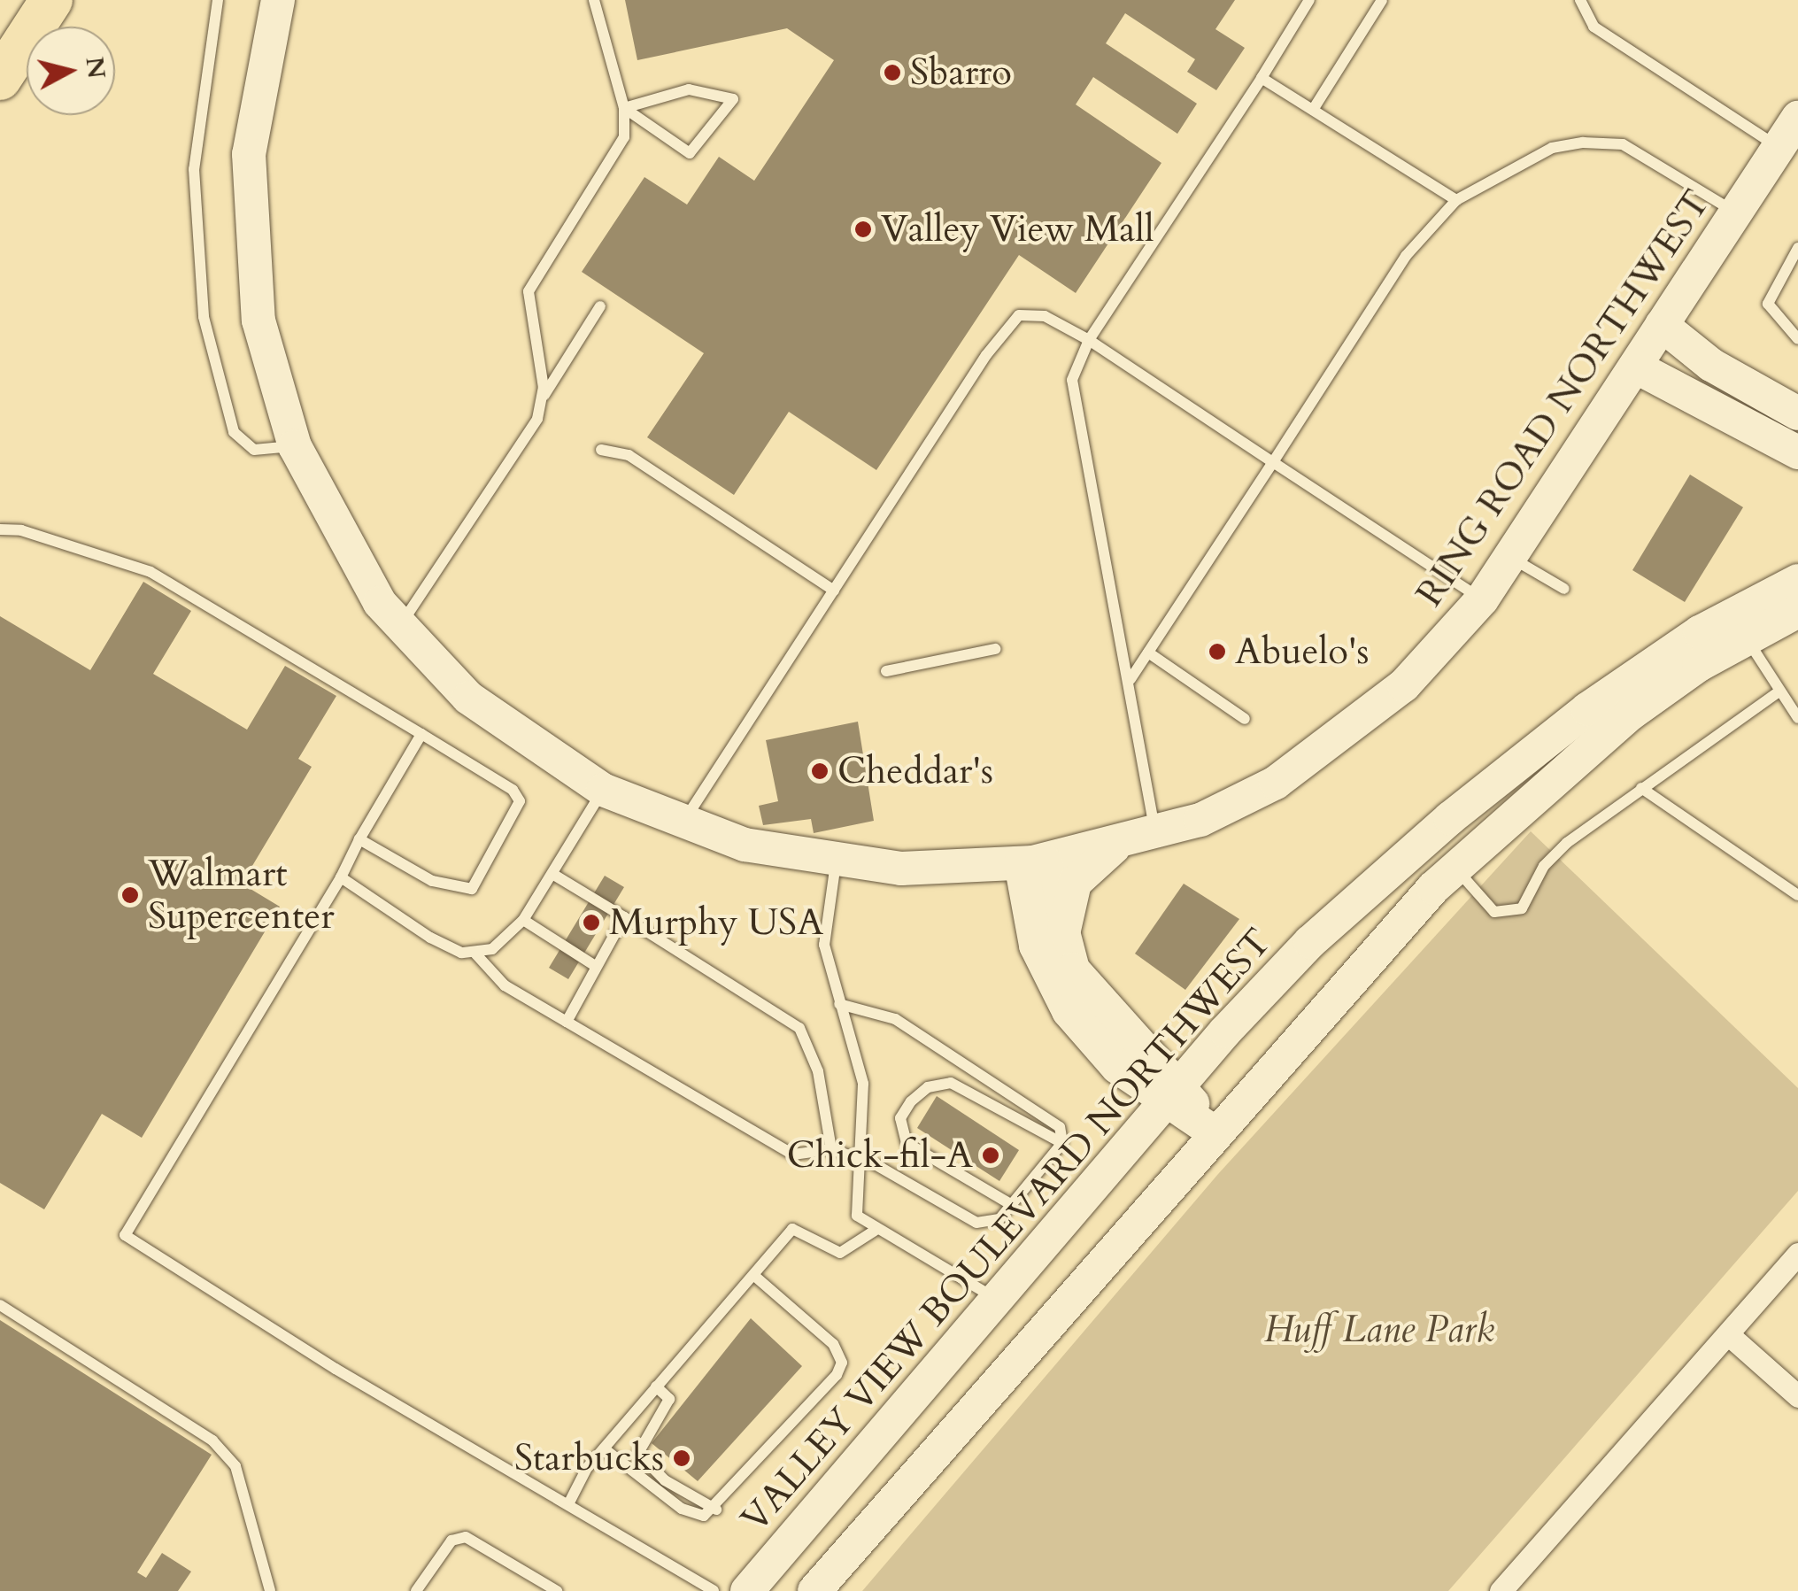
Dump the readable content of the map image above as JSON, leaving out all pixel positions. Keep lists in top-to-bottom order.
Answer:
{
  "streets": {
    "main road": ["RING ROAD NORTHWEST", "VALLEY VIEW BOULEVARD NORTHWEST"]
  },
  "parks": ["Huff Lane Park"],
  "places": [
    "Sbarro",
    "Valley View Mall",
    "Abuelo's",
    "Cheddar's",
    "Walmart Supercenter",
    "Murphy USA",
    "Chick-fil-A",
    "Starbucks"
  ],
  "north": "right"
}
